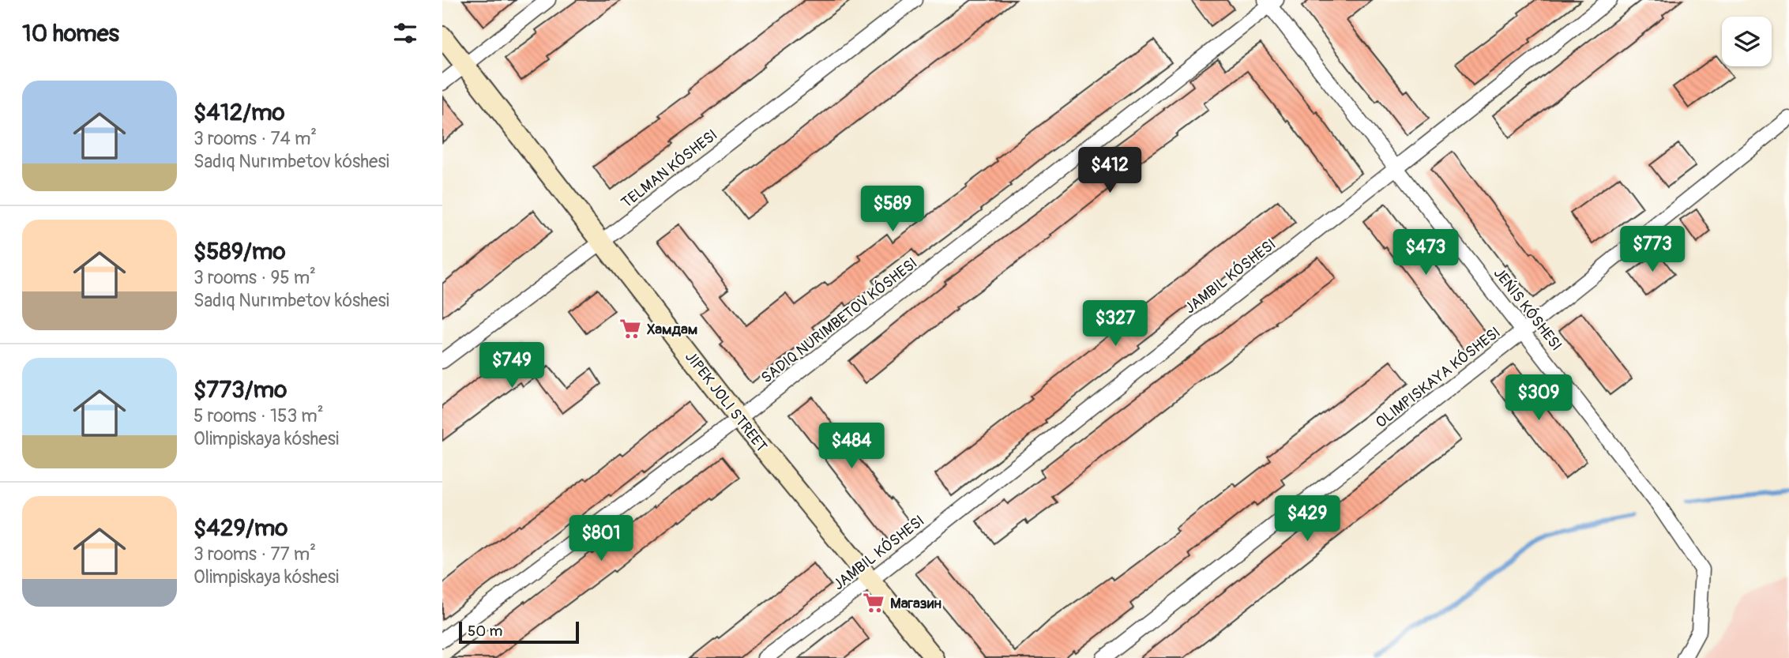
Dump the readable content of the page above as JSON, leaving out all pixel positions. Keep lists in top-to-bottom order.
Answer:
{
  "streets": {
    "street": [
      "TELMAN KÓSHESI",
      "JEŃIS KÓSHESI",
      "OLIMPISKAYA KÓSHESI",
      "JIPEK JOLI STREET"
    ]
  },
  "crossings": [
    ["TELMAN KÓSHESI", "JIPEK JOLI STREET"],
    ["JEŃIS KÓSHESI", "OLIMPISKAYA KÓSHESI"]
  ],
  "places": {
    "supermarket": ["Хамдам", "Магазин"]
  },
  "scale_bar": "50 m",
  "page": {
    "heading": "10 homes",
    "list": [
      {
        "name": "$412/mo",
        "note": "3 rooms · 74 m² · Sadıq Nurımbetov kóshesi"
      },
      {
        "name": "$589/mo",
        "note": "3 rooms · 95 m² · Sadıq Nurımbetov kóshesi"
      },
      {
        "name": "$773/mo",
        "note": "5 rooms · 153 m² · Olimpiskaya kóshesi"
      },
      {
        "name": "$429/mo",
        "note": "3 rooms · 77 m² · Olimpiskaya kóshesi"
      }
    ],
    "price": [
      "$412",
      "$589",
      "$773",
      "$473",
      "$327",
      "$749",
      "$309",
      "$484",
      "$429",
      "$801"
    ],
    "scale": "50 m"
  }
}
